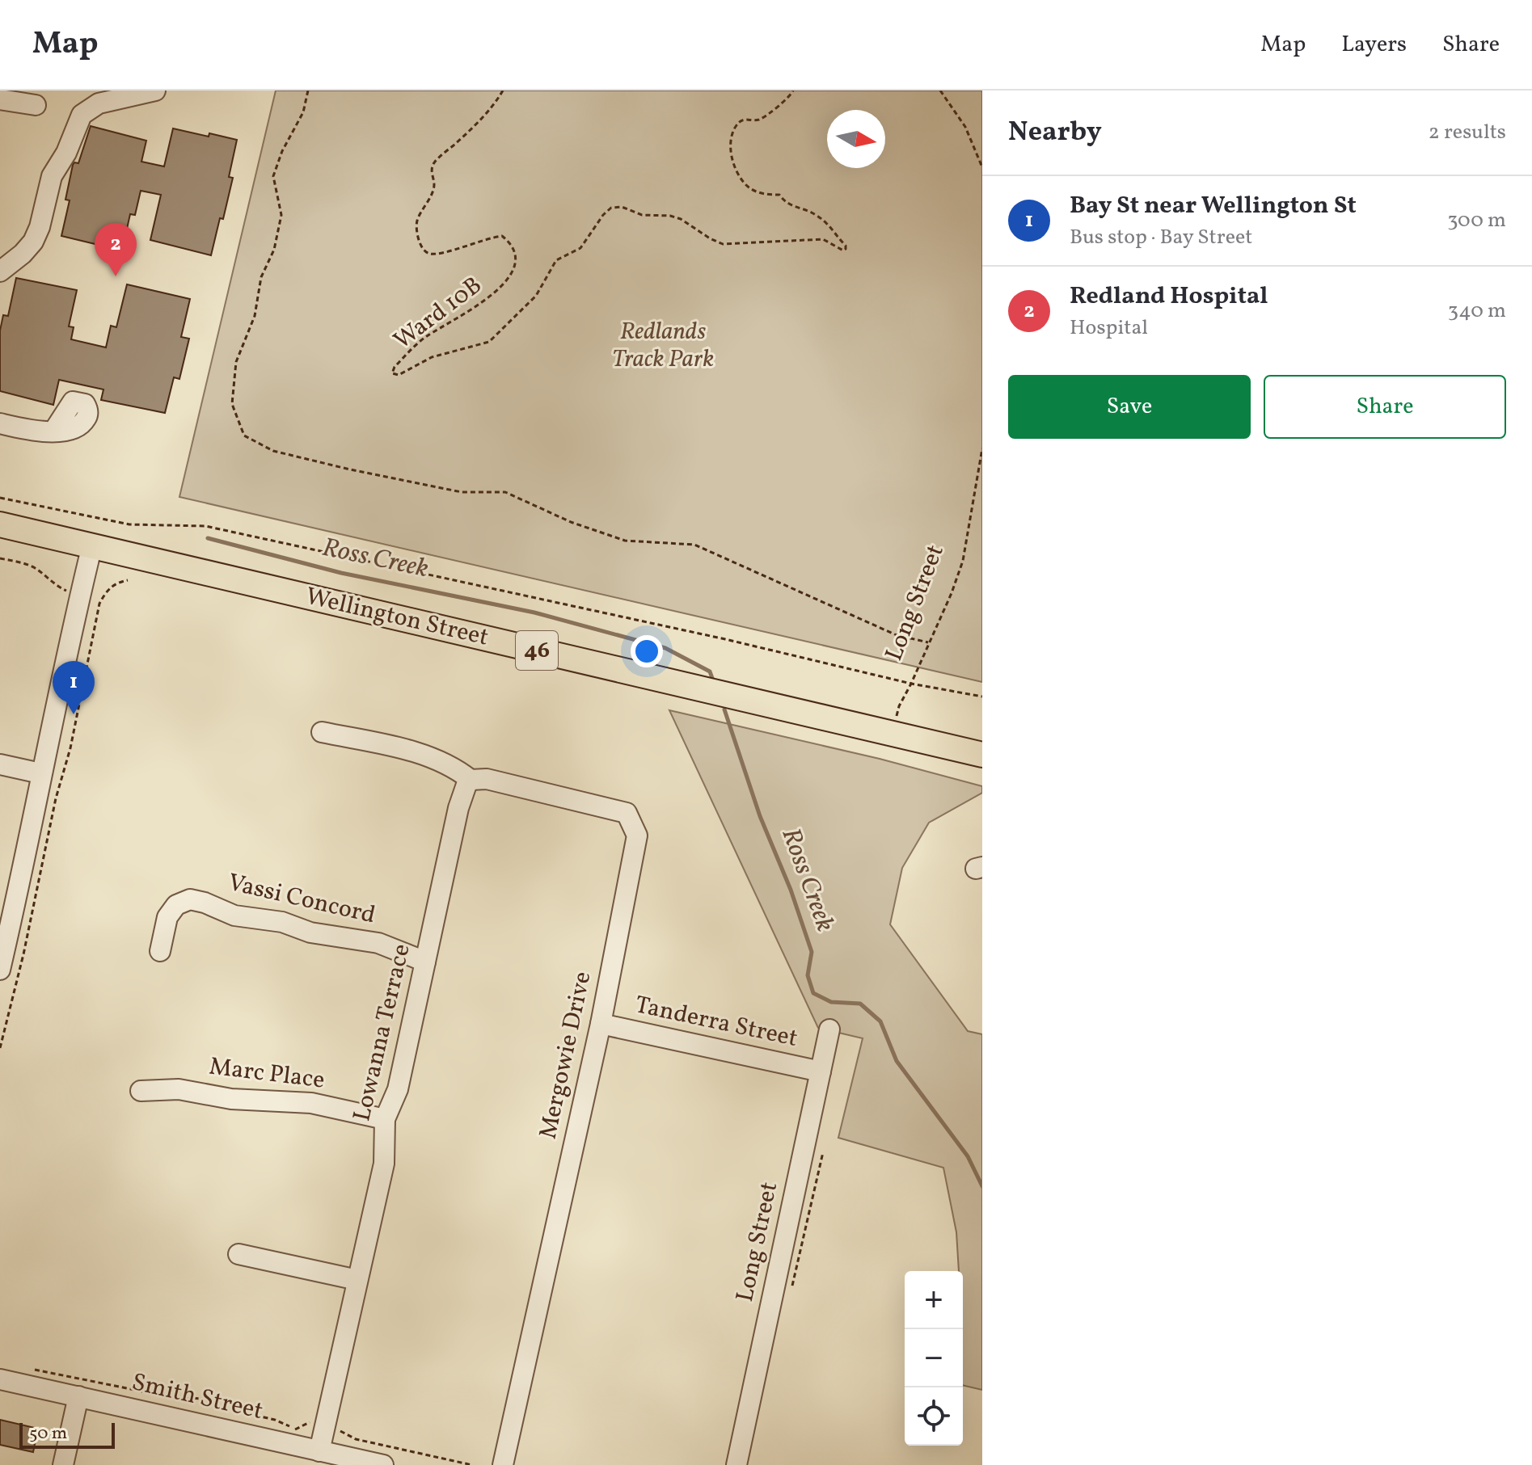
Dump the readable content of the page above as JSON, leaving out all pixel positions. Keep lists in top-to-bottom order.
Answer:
{
  "streets": {
    "main road": ["Wellington Street", "46"],
    "street": [
      "Long Street",
      "Vassi Concord",
      "Tanderra Street",
      "Lowanna Terrace",
      "Mergowie Drive",
      "Marc Place",
      "Smith Street"
    ],
    "path": ["Ward 10B"]
  },
  "crossings": [
    ["Long Street", "Wellington Street"],
    ["Long Street", "Tanderra Street"],
    ["Vassi Concord", "Lowanna Terrace"],
    ["Tanderra Street", "Mergowie Drive"],
    ["Lowanna Terrace", "Mergowie Drive"],
    ["Lowanna Terrace", "Marc Place"],
    ["Lowanna Terrace", "Smith Street"]
  ],
  "water": ["Ross Creek"],
  "parks": ["Redlands Track Park"],
  "scale_bar": "50 m",
  "north": "right",
  "page": {
    "header": "Map",
    "nav": ["Map", "Layers", "Share"],
    "heading": ["Nearby", "2 results"],
    "list": [
      {
        "mark": "1",
        "name": "Bay St near Wellington St",
        "note": "Bus stop · Bay Street",
        "value": "300 m"
      },
      {
        "mark": "2",
        "name": "Redland Hospital",
        "note": "Hospital",
        "value": "340 m"
      }
    ],
    "pins": ["2", "1"],
    "buttons": ["Save", "Share"],
    "map_buttons": ["+", "−"],
    "scale": "50 m"
  }
}
